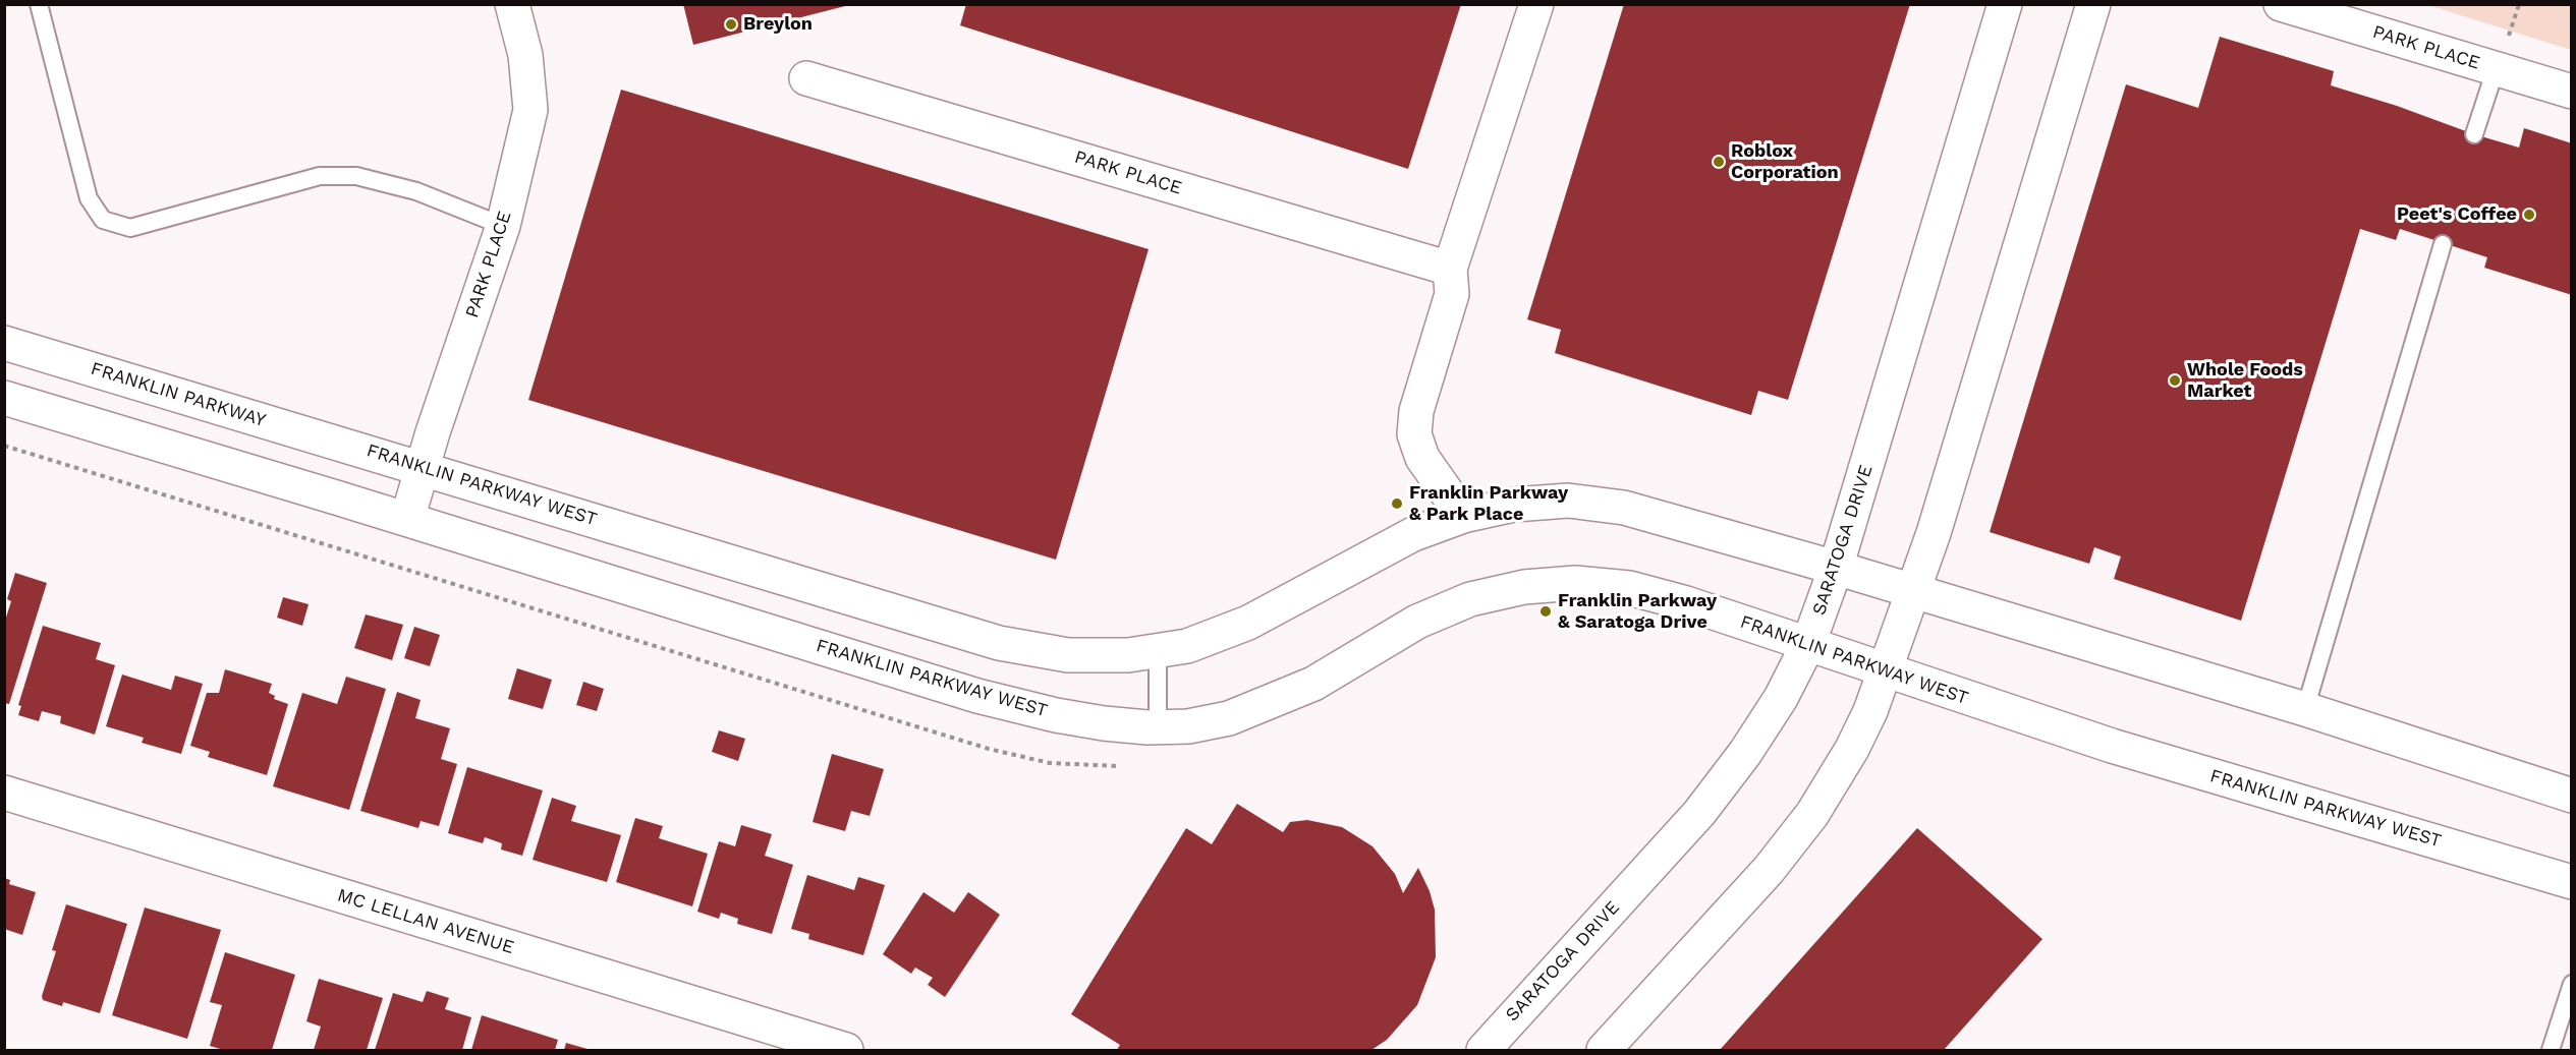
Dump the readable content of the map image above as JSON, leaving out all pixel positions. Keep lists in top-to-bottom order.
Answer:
{
  "streets": {
    "street": [
      "PARK PLACE",
      "FRANKLIN PARKWAY",
      "FRANKLIN PARKWAY WEST",
      "SARATOGA DRIVE",
      "MC LELLAN AVENUE"
    ]
  },
  "crossings": [
    ["PARK PLACE", "FRANKLIN PARKWAY WEST"],
    ["FRANKLIN PARKWAY", "FRANKLIN PARKWAY WEST"],
    ["FRANKLIN PARKWAY WEST", "SARATOGA DRIVE"]
  ],
  "places": [
    "Breylon",
    "Roblox Corporation",
    "Peet's Coffee",
    "Whole Foods Market",
    "Franklin Parkway & Park Place",
    "Franklin Parkway & Saratoga Drive"
  ]
}
